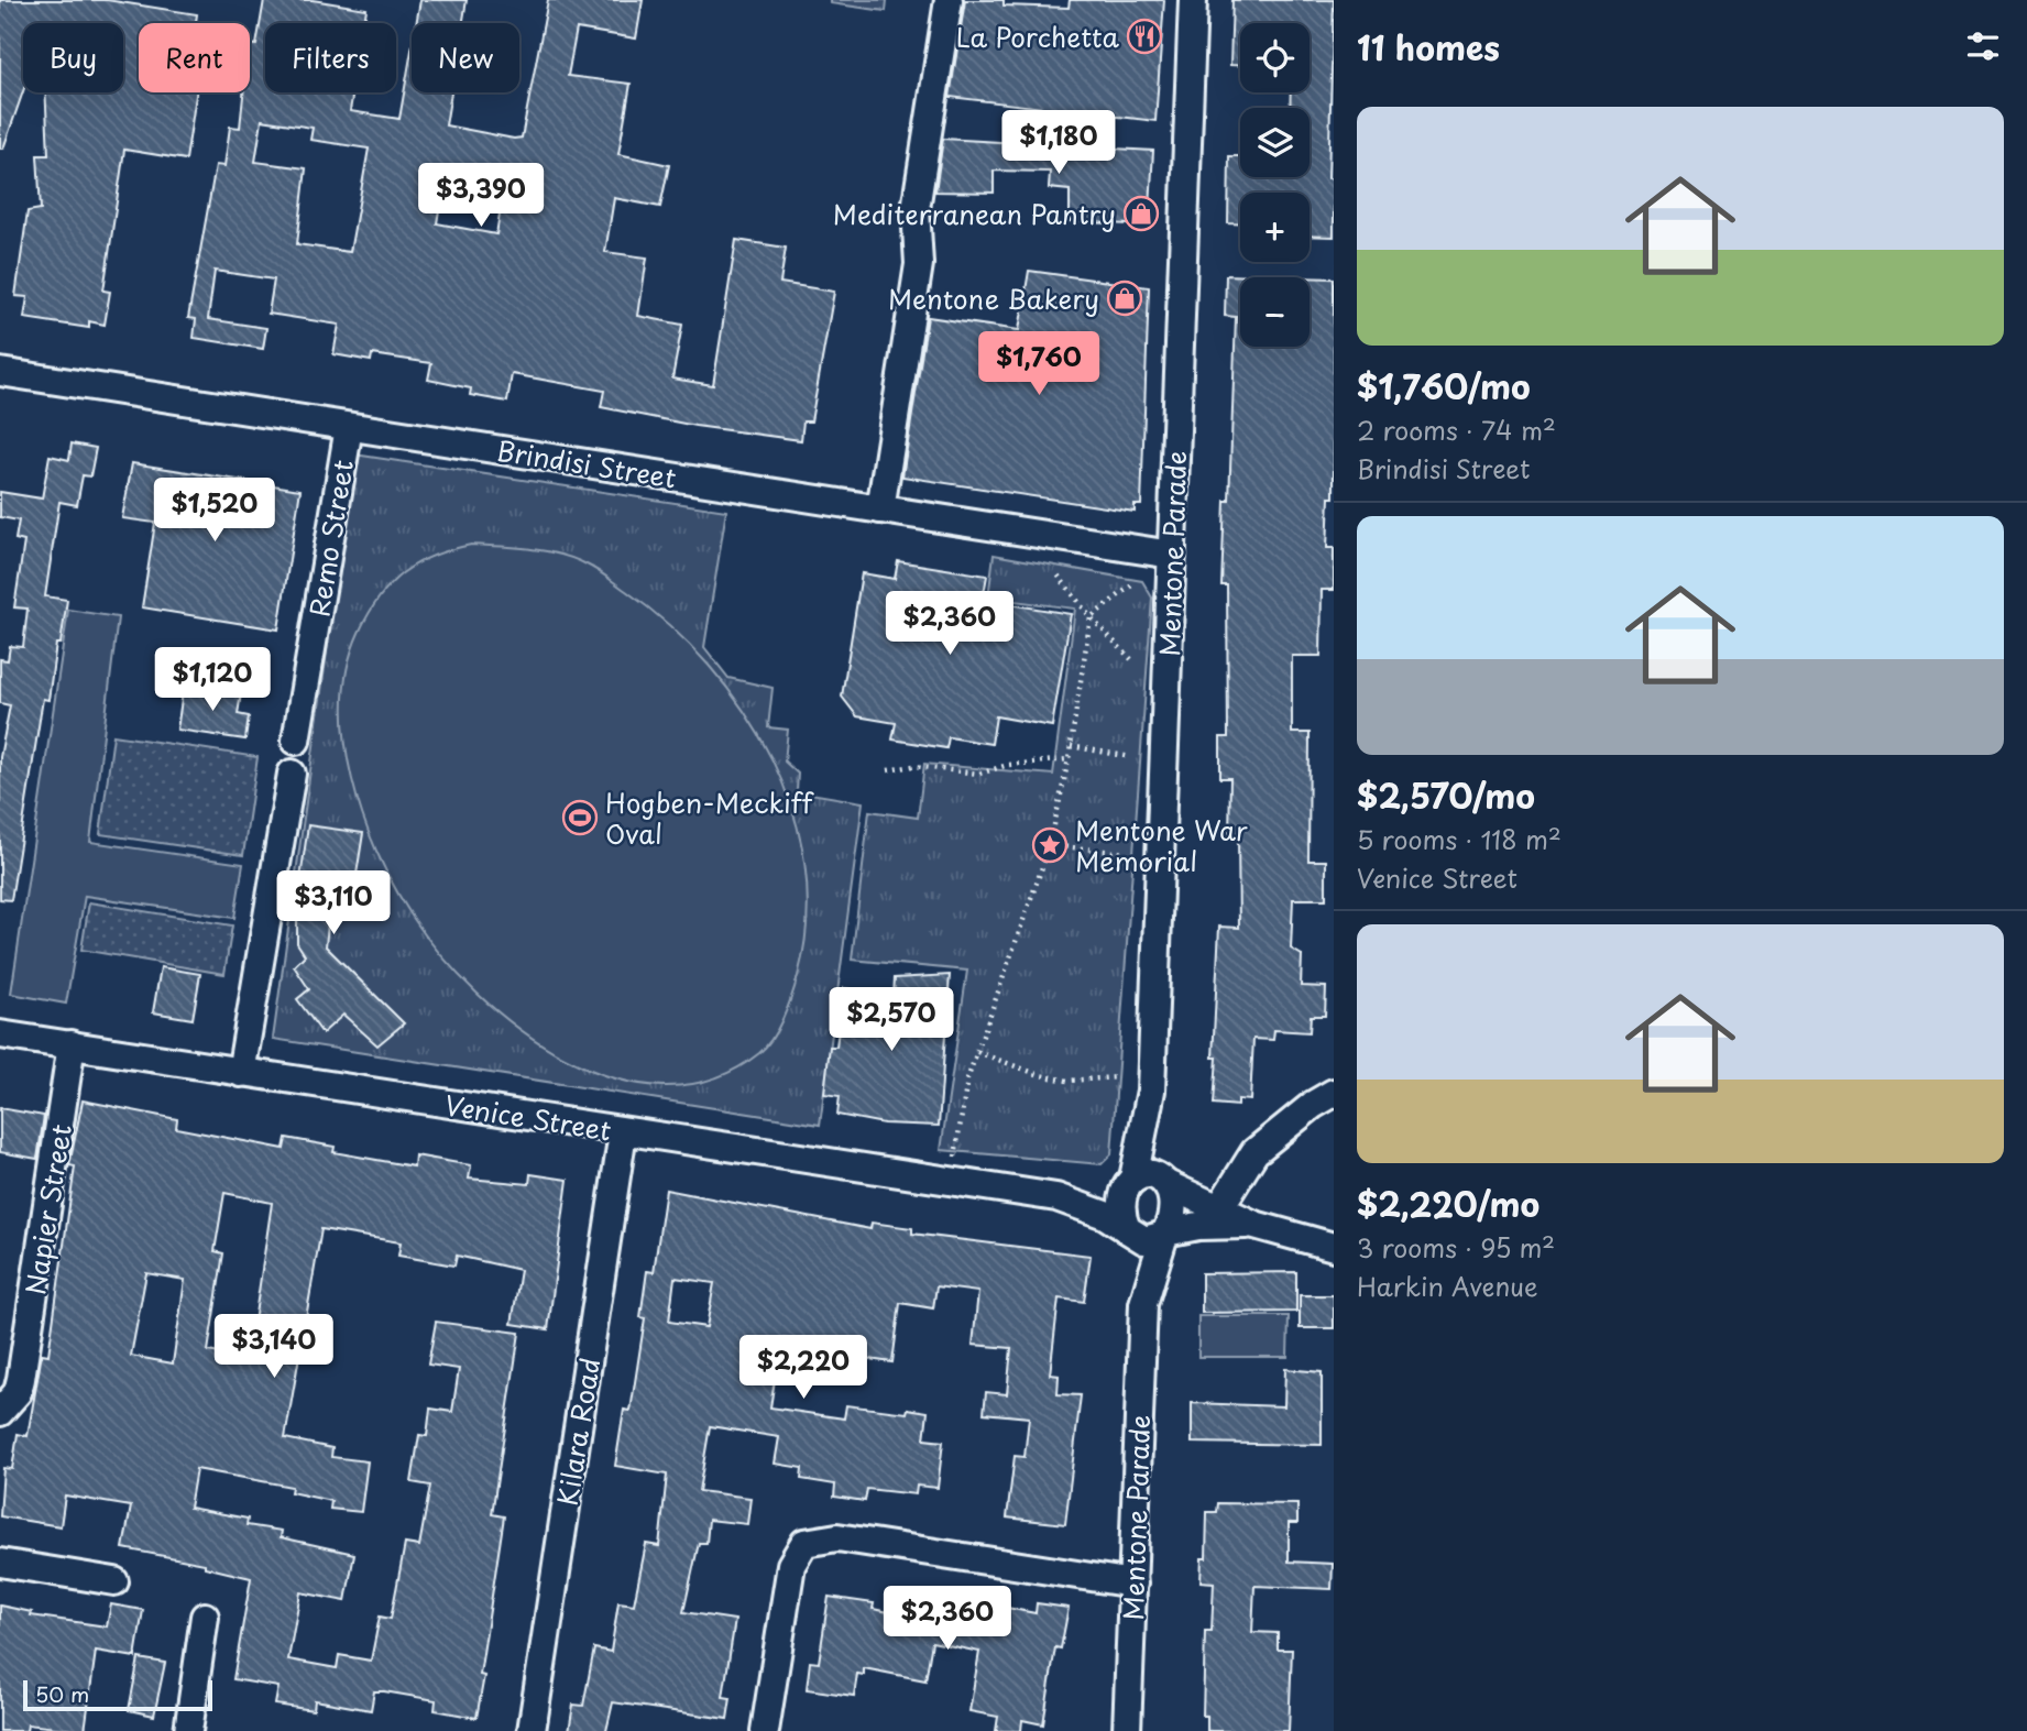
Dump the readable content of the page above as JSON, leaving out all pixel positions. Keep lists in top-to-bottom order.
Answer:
{
  "streets": {
    "street": [
      "Brindisi Street",
      "Remo Street",
      "Mentone Parade",
      "Venice Street",
      "Napier Street",
      "Kilara Road"
    ]
  },
  "crossings": [
    ["Brindisi Street", "Remo Street"],
    ["Brindisi Street", "Mentone Parade"],
    ["Mentone Parade", "Venice Street"],
    ["Venice Street", "Napier Street"],
    ["Venice Street", "Kilara Road"]
  ],
  "places": {
    "restaurant": ["La Porchetta"],
    "shop": ["Mediterranean Pantry", "Mentone Bakery"],
    "sports": ["Hogben-Meckiff Oval"],
    "place": ["Mentone War Memorial"]
  },
  "scale_bar": "50 m",
  "page": {
    "heading": "11 homes",
    "map_buttons": ["+", "−"],
    "chip": [
      "Buy",
      "Rent",
      "Filters",
      "New"
    ],
    "list": [
      {
        "name": "$1,760/mo",
        "note": "2 rooms · 74 m² · Brindisi Street"
      },
      {
        "name": "$2,570/mo",
        "note": "5 rooms · 118 m² · Venice Street"
      },
      {
        "name": "$2,220/mo",
        "note": "3 rooms · 95 m² · Harkin Avenue"
      }
    ],
    "price": [
      "$1,180",
      "$3,390",
      "$1,760",
      "$1,520",
      "$2,360",
      "$1,120",
      "$3,110",
      "$2,570",
      "$3,140",
      "$2,220",
      "$2,360"
    ],
    "scale": "50 m"
  }
}
